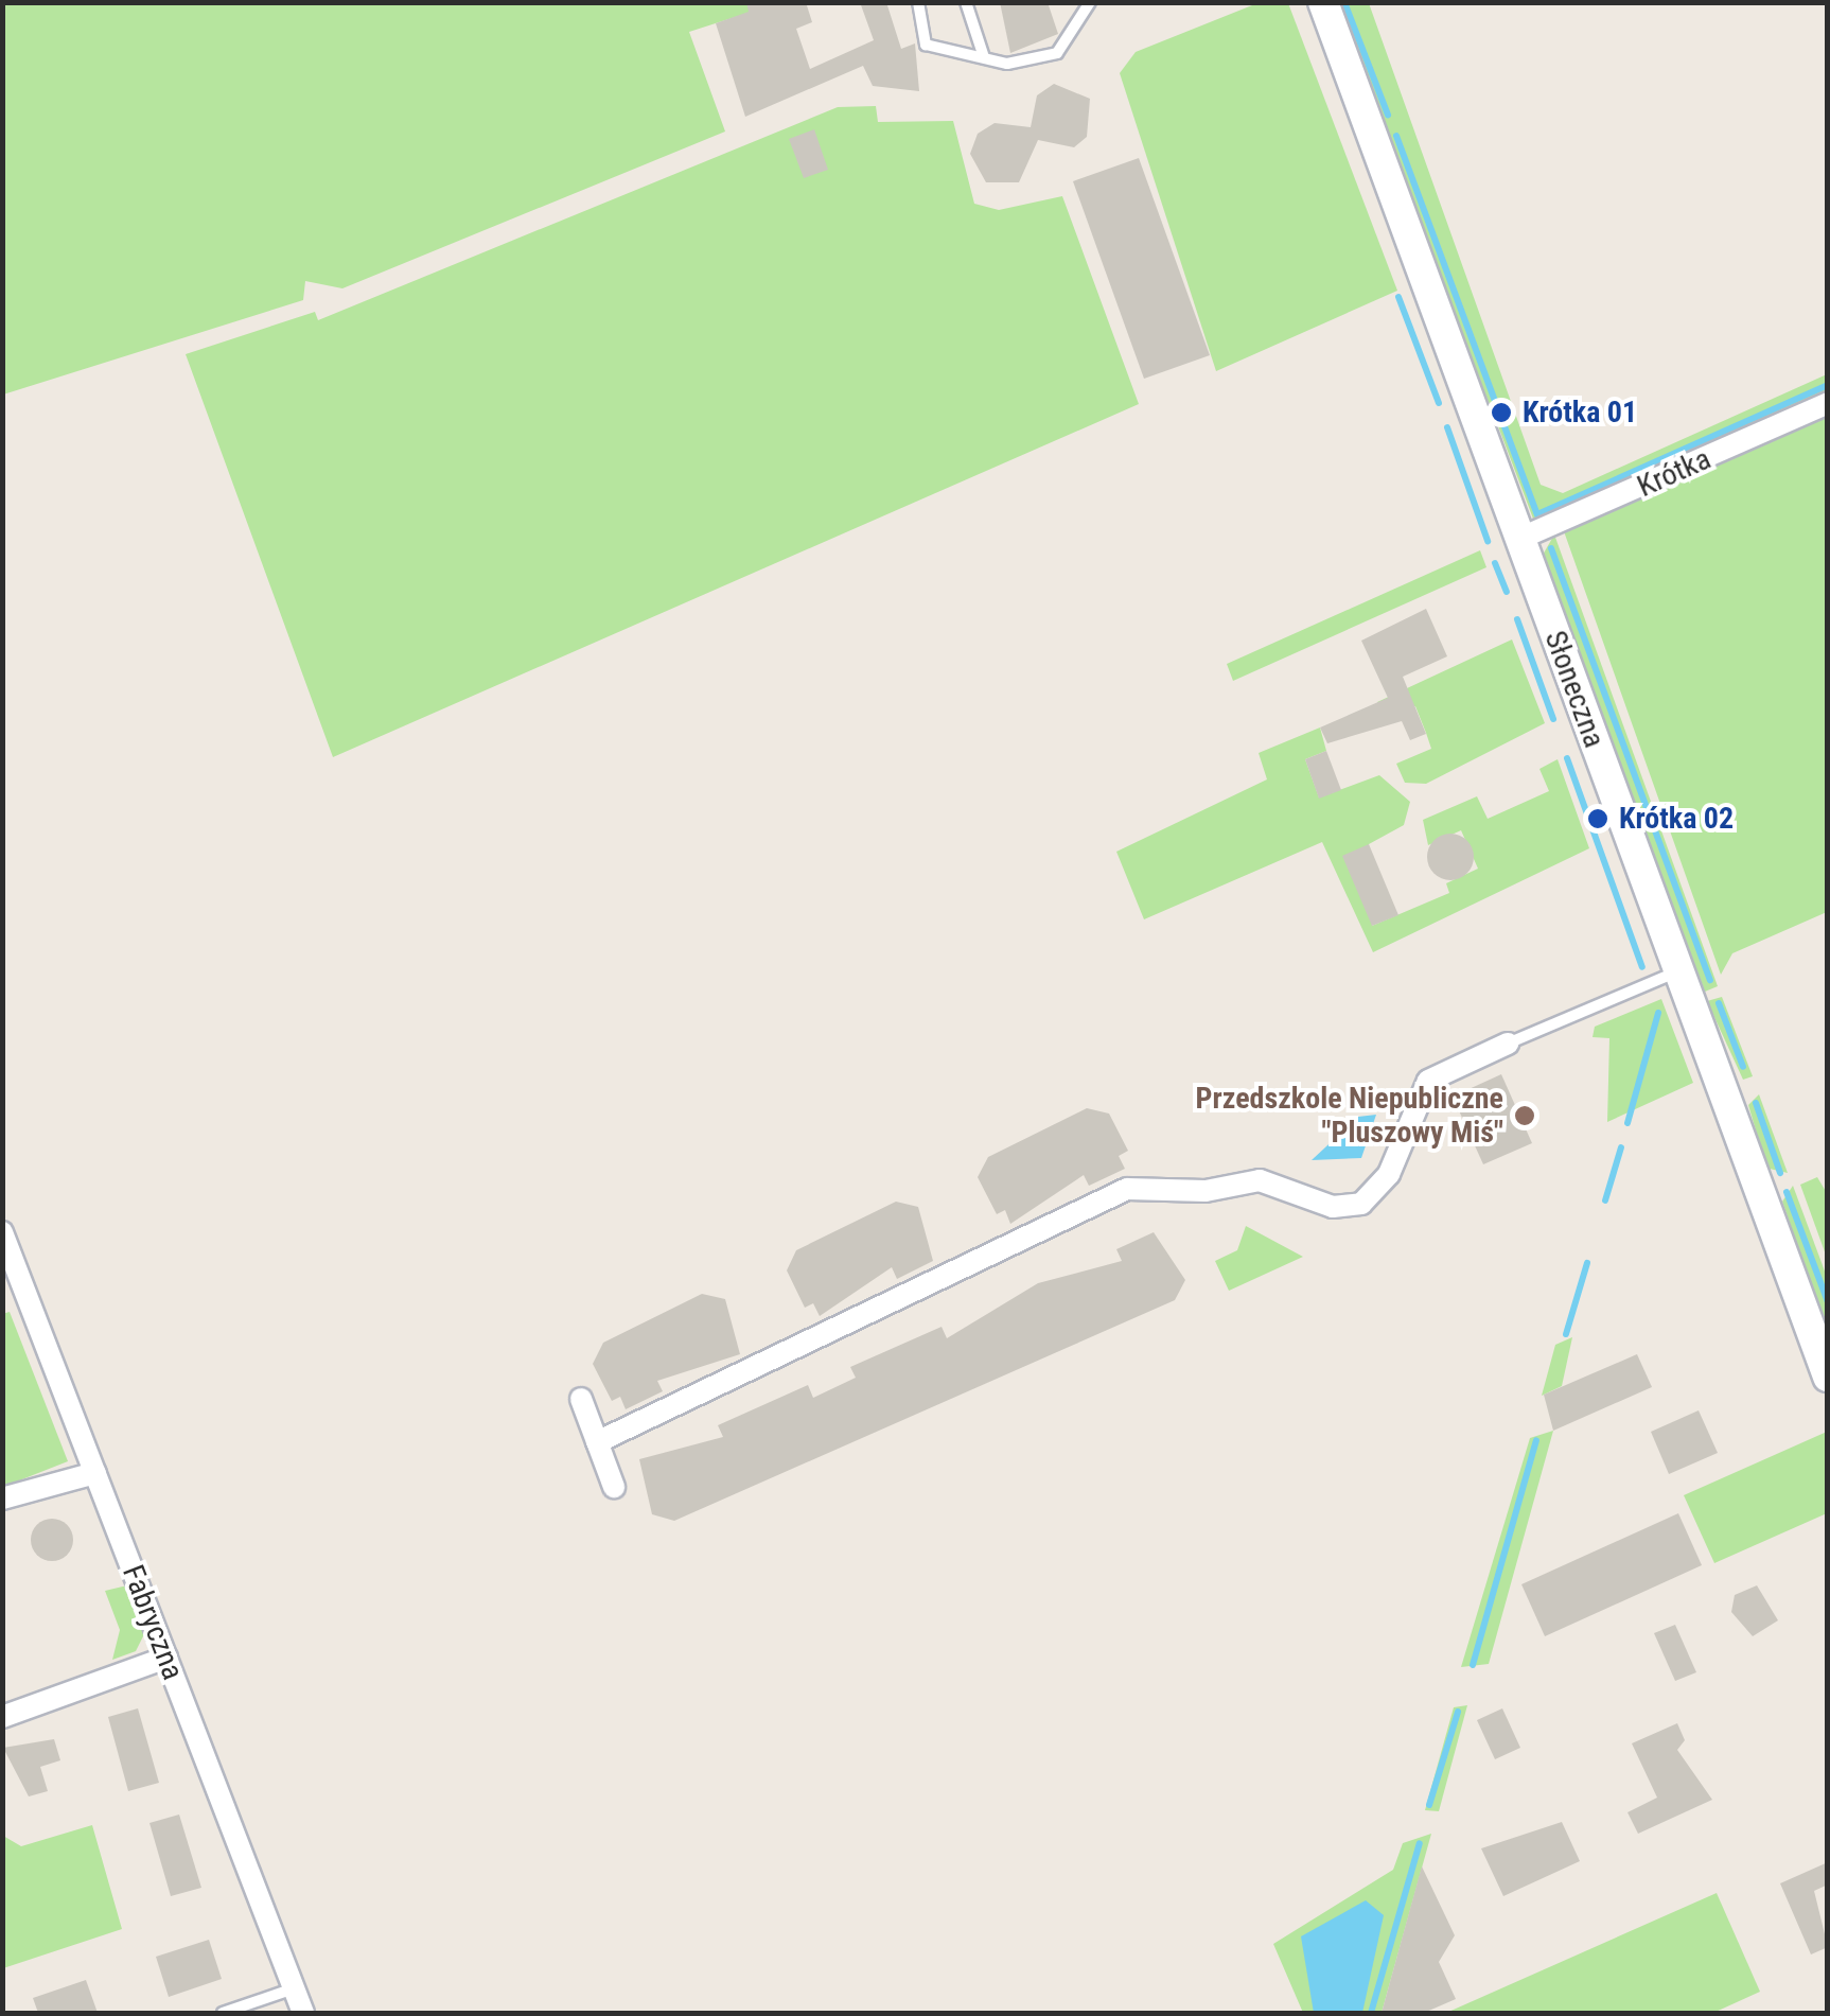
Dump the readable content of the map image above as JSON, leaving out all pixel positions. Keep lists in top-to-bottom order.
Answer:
{
  "streets": {
    "main road": ["Słoneczna"],
    "street": ["Krótka", "Fabryczna"]
  },
  "crossings": [
    ["Krótka", "Słoneczna"]
  ],
  "places": ["Krótka 01", "Krótka 02", "Przedszkole Niepubliczne \"Pluszowy Miś\""]
}
